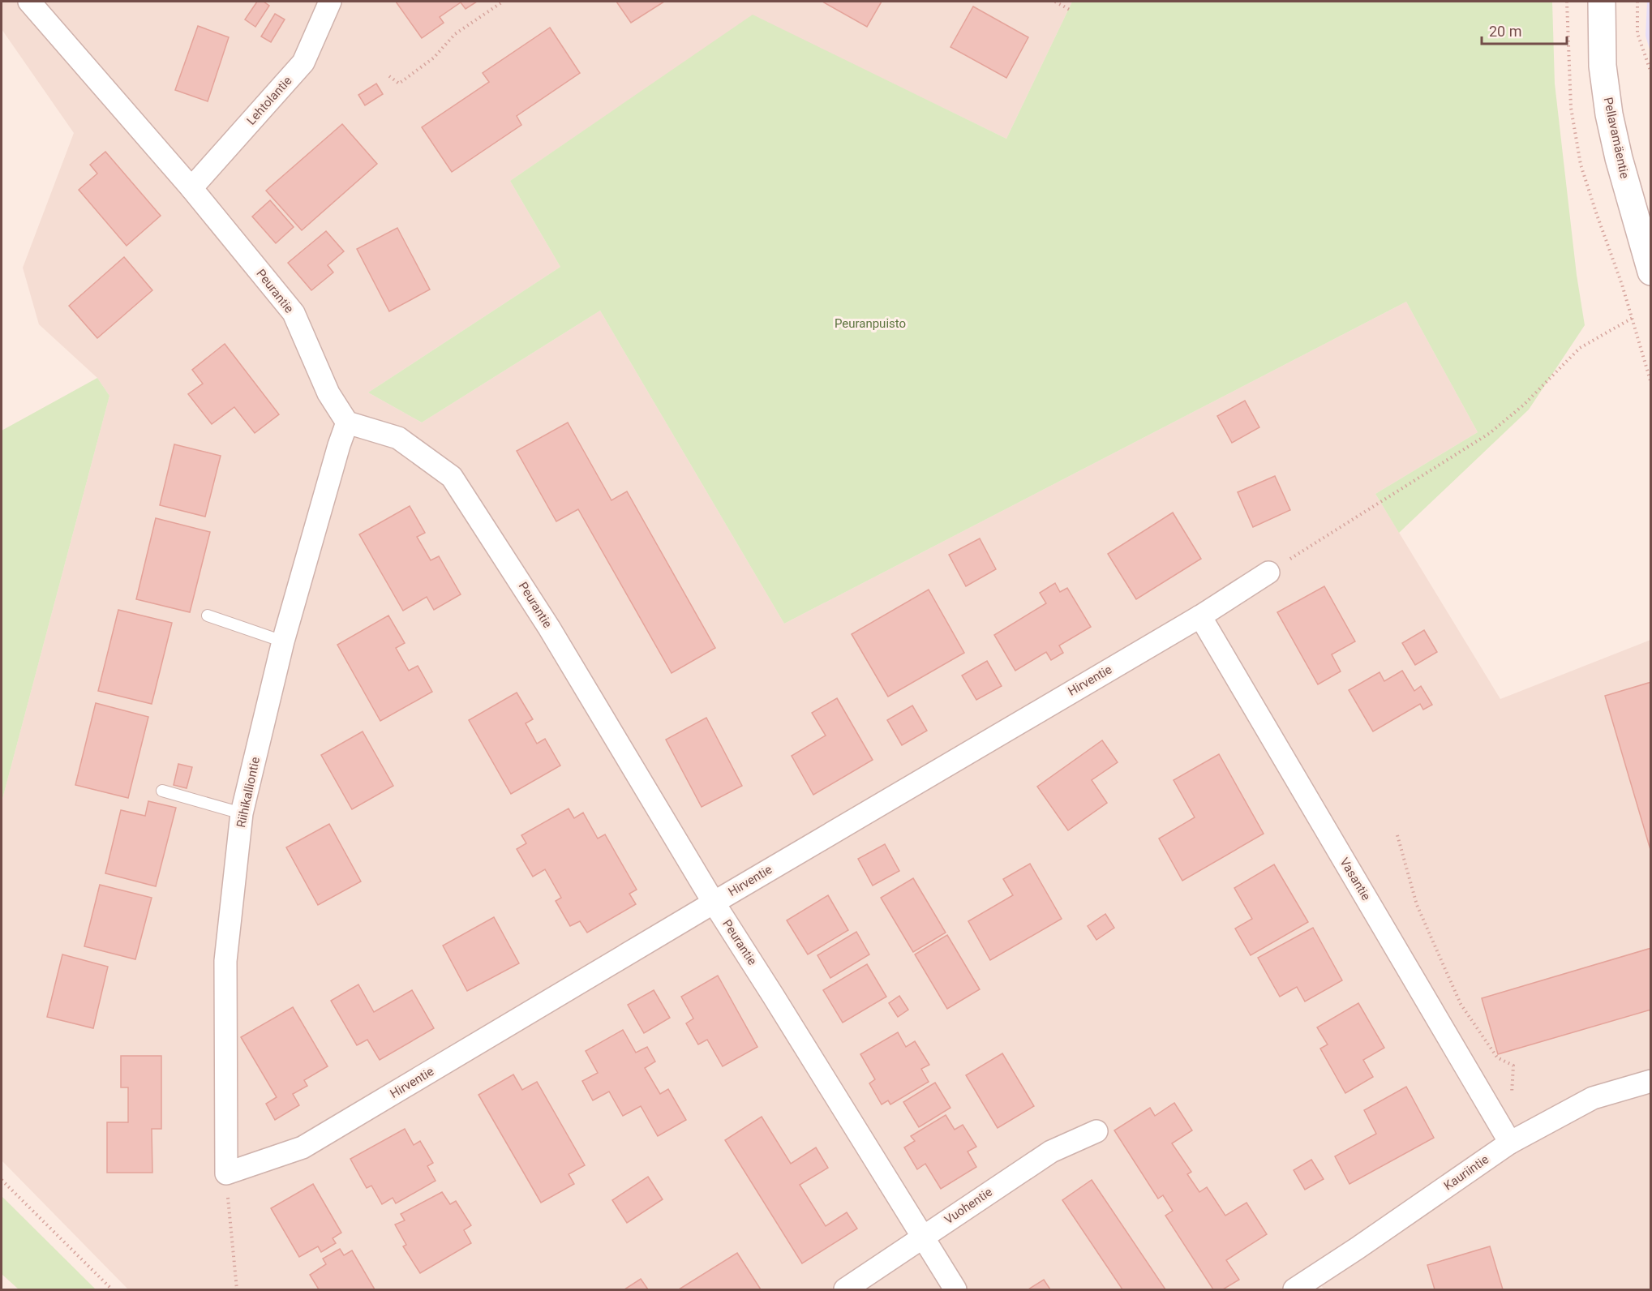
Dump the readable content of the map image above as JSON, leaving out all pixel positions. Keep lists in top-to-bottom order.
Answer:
{
  "streets": {
    "street": [
      "Lehtolantie",
      "Pellavamäentie",
      "Peurantie",
      "Hirventie",
      "Riihikalliontie",
      "Vasantie",
      "Kauriintie",
      "Vuohentie"
    ]
  },
  "crossings": [
    ["Lehtolantie", "Peurantie"],
    ["Peurantie", "Hirventie"],
    ["Peurantie", "Riihikalliontie"],
    ["Peurantie", "Vuohentie"],
    ["Hirventie", "Riihikalliontie"],
    ["Hirventie", "Vasantie"],
    ["Vasantie", "Kauriintie"]
  ],
  "parks": ["Peuranpuisto"],
  "scale_bar": "20 m"
}
